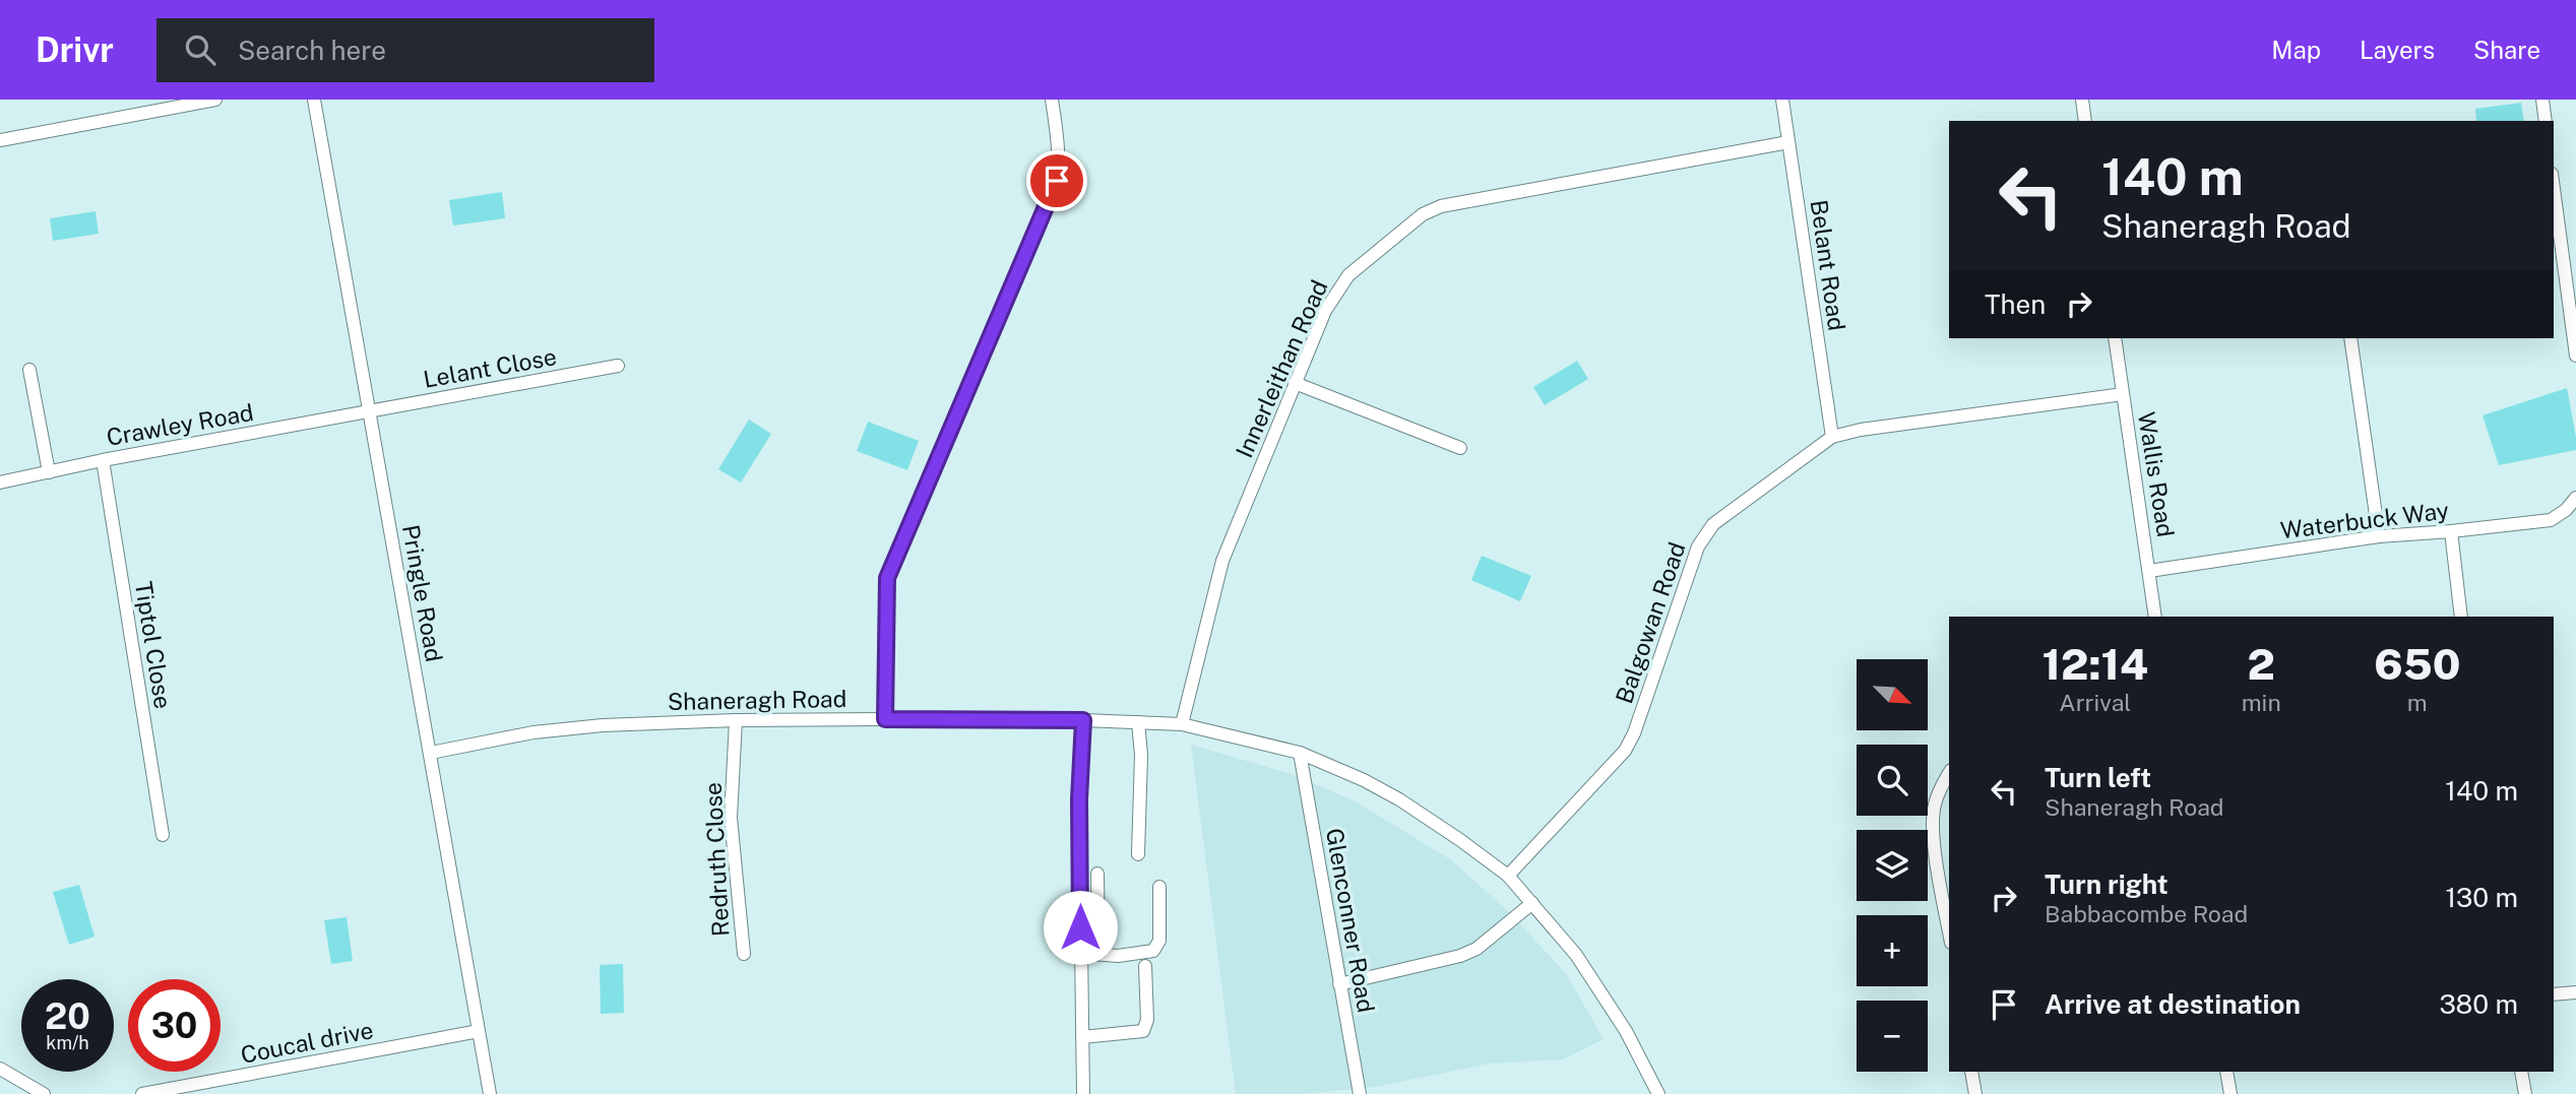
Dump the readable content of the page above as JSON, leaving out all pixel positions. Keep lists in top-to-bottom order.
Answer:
{
  "streets": {
    "street": [
      "Belant Road",
      "Lelant Close",
      "Innerleithan Road",
      "Crawley Road",
      "Wallis Road",
      "Waterbuck Way",
      "Pringle Road",
      "Balgowan Road",
      "Tiptol Close",
      "Shaneragh Road",
      "Redruth Close",
      "Glenconner Road",
      "Coucal drive"
    ]
  },
  "crossings": [
    ["Belant Road", "Innerleithan Road"],
    ["Belant Road", "Balgowan Road"],
    ["Lelant Close", "Crawley Road"],
    ["Lelant Close", "Pringle Road"],
    ["Innerleithan Road", "Shaneragh Road"],
    ["Crawley Road", "Pringle Road"],
    ["Crawley Road", "Tiptol Close"],
    ["Wallis Road", "Waterbuck Way"],
    ["Wallis Road", "Balgowan Road"],
    ["Pringle Road", "Shaneragh Road"],
    ["Pringle Road", "Coucal drive"],
    ["Balgowan Road", "Shaneragh Road"],
    ["Shaneragh Road", "Redruth Close"],
    ["Shaneragh Road", "Glenconner Road"]
  ],
  "north": "bottom right",
  "page": {
    "header": "Drivr",
    "search": "Search here",
    "nav": ["Map", "Layers", "Share"],
    "turn": ["140 m", "Shaneragh Road"],
    "then": "Then",
    "eta": [
      "12:14",
      "Arrival",
      "2",
      "min",
      "650",
      "m"
    ],
    "map_buttons": ["+", "−"],
    "list": [
      {
        "name": "Turn left",
        "note": "Shaneragh Road",
        "value": "140 m"
      },
      {
        "name": "Turn right",
        "note": "Babbacombe Road",
        "value": "130 m"
      },
      {
        "name": "Arrive at destination",
        "value": "380 m"
      }
    ],
    "speed": "20 km/h",
    "limit": "30"
  }
}
